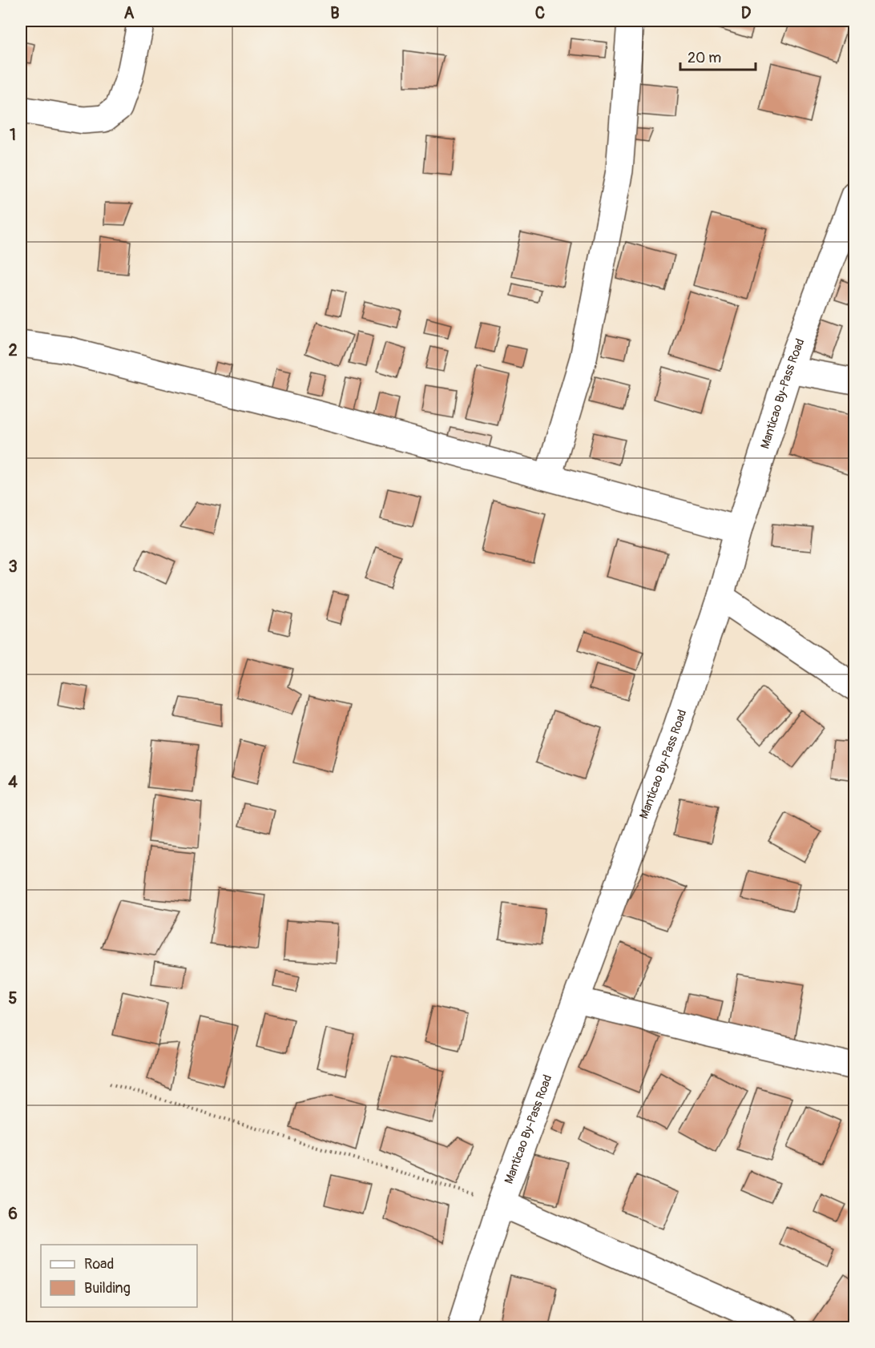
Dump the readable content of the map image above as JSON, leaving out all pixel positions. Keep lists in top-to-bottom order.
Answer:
{
  "streets": {
    "street": ["Manticao By-Pass Road"]
  },
  "legend": ["Road", "Building"],
  "scale_bar": "20 m",
  "grid": {
    "columns": [
      "A",
      "B",
      "C",
      "D"
    ],
    "rows": [
      "1",
      "2",
      "3",
      "4",
      "5",
      "6"
    ]
  }
}
